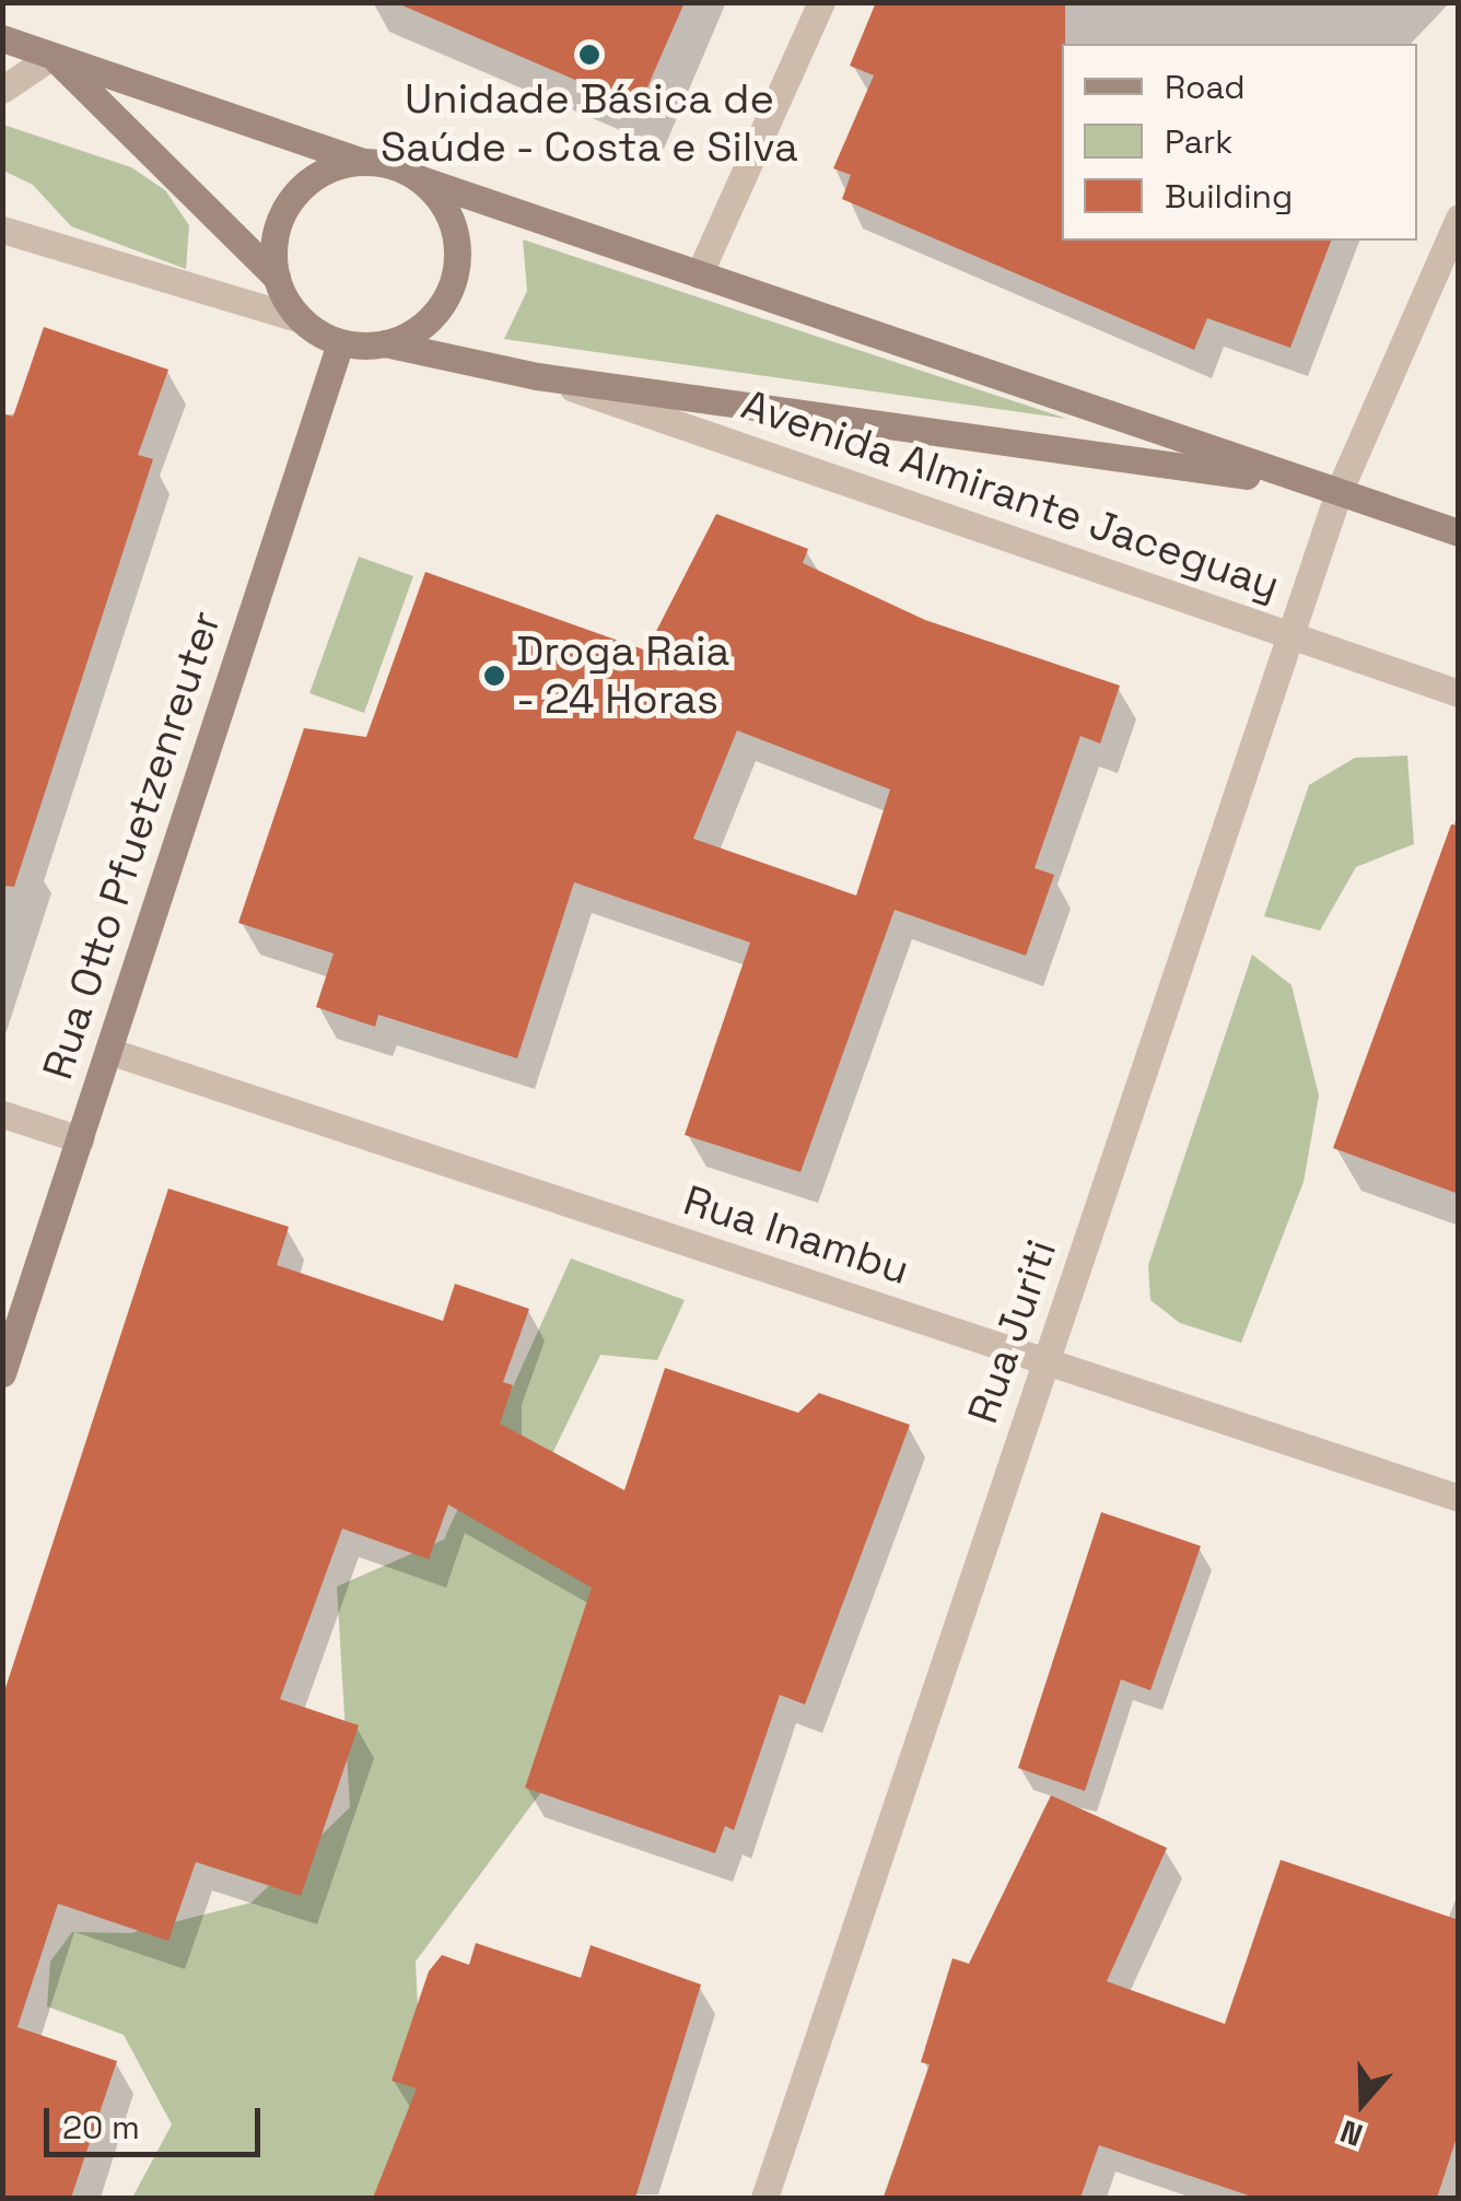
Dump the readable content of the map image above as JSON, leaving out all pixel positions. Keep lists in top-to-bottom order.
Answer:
{
  "streets": {
    "main road": ["Avenida Almirante Jaceguay", "Rua Otto Pfuetzenreuter"],
    "street": ["Rua Inambu", "Rua Juriti"]
  },
  "crossings": [
    ["Avenida Almirante Jaceguay", "Rua Otto Pfuetzenreuter"],
    ["Avenida Almirante Jaceguay", "Rua Juriti"],
    ["Rua Otto Pfuetzenreuter", "Rua Inambu"],
    ["Rua Inambu", "Rua Juriti"]
  ],
  "places": ["Unidade Básica de Saúde - Costa e Silva", "Droga Raia - 24 Horas"],
  "legend": ["Road", "Park", "Building"],
  "scale_bar": "20 m",
  "north": "bottom"
}
